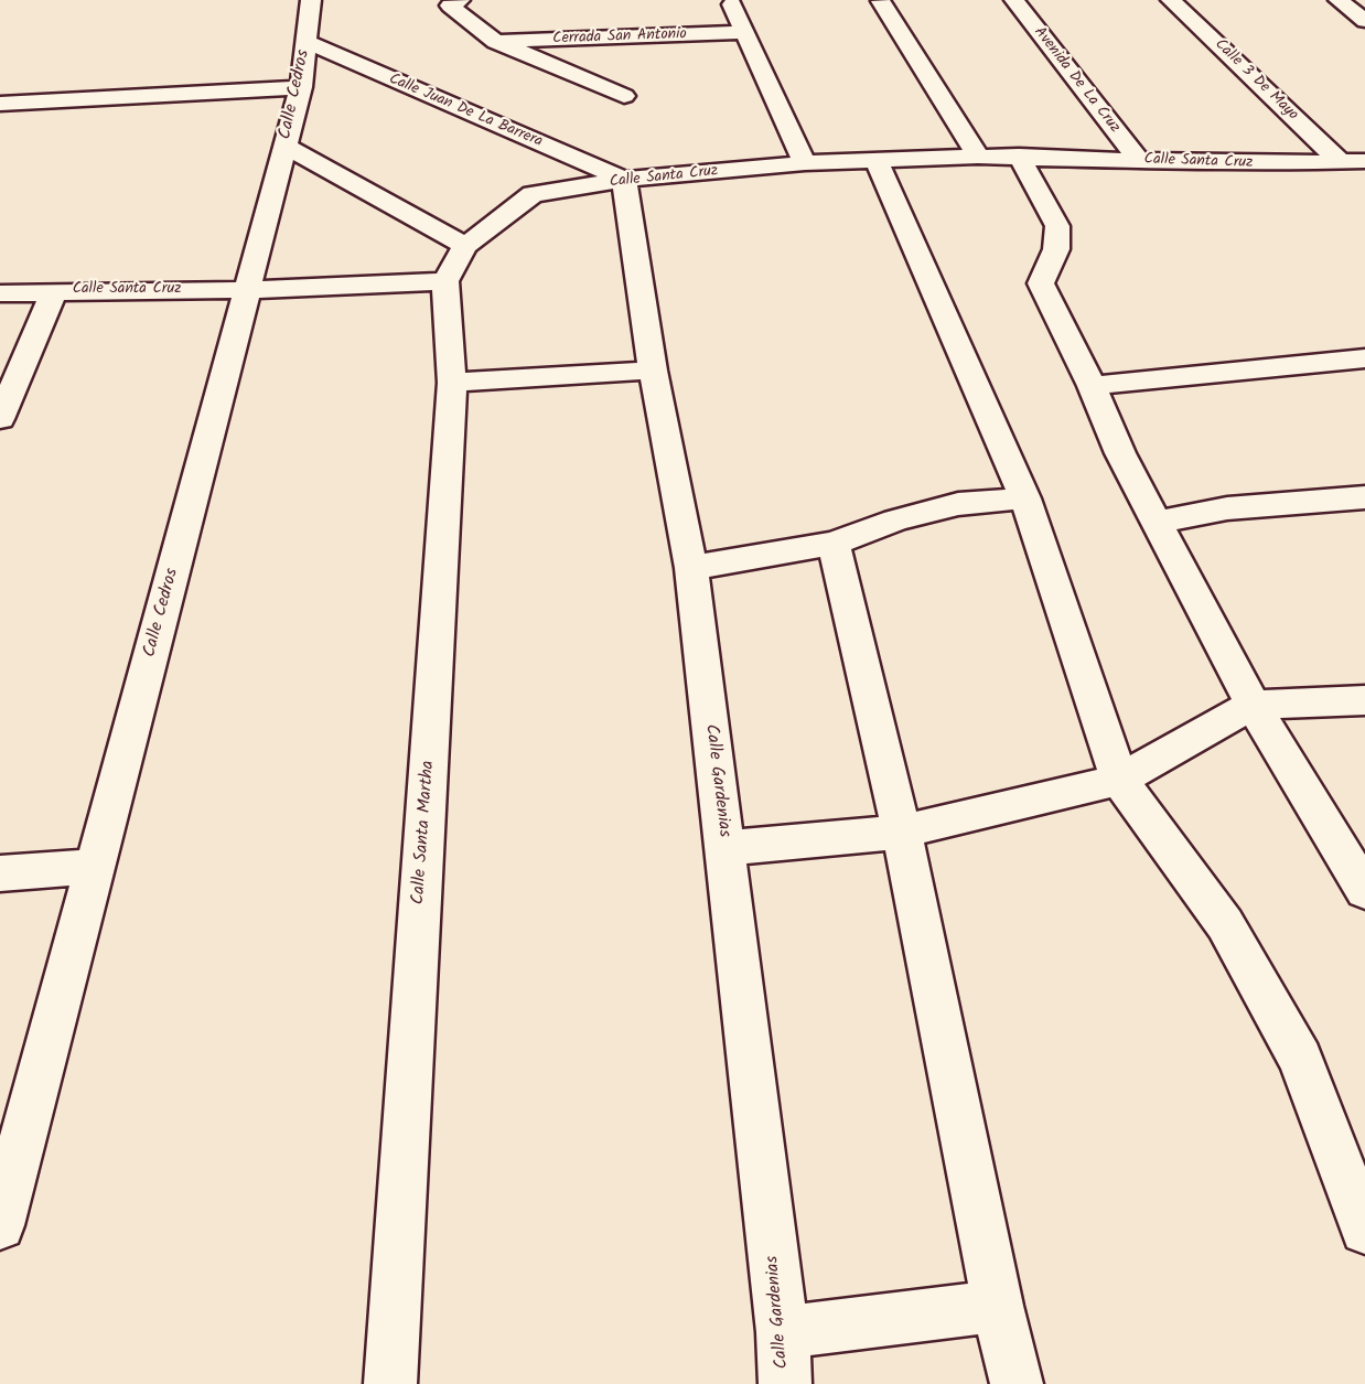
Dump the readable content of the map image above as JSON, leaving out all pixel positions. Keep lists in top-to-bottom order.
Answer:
{
  "streets": {
    "street": [
      "Cerrada San Antonio",
      "Avenida De La Cruz",
      "Calle 3 De Mayo",
      "Calle Cedros",
      "Calle Juan De La Barrera",
      "Calle Santa Cruz",
      "Calle Gardenias",
      "Calle Santa Martha"
    ]
  },
  "crossings": [
    ["Avenida De La Cruz", "Calle Santa Cruz"],
    ["Calle 3 De Mayo", "Calle Santa Cruz"],
    ["Calle Cedros", "Calle Juan De La Barrera"],
    ["Calle Cedros", "Calle Santa Cruz"],
    ["Calle Juan De La Barrera", "Calle Santa Cruz"],
    ["Calle Juan De La Barrera", "Calle Gardenias"],
    ["Calle Santa Cruz", "Calle Gardenias"],
    ["Calle Santa Cruz", "Calle Santa Martha"]
  ]
}
